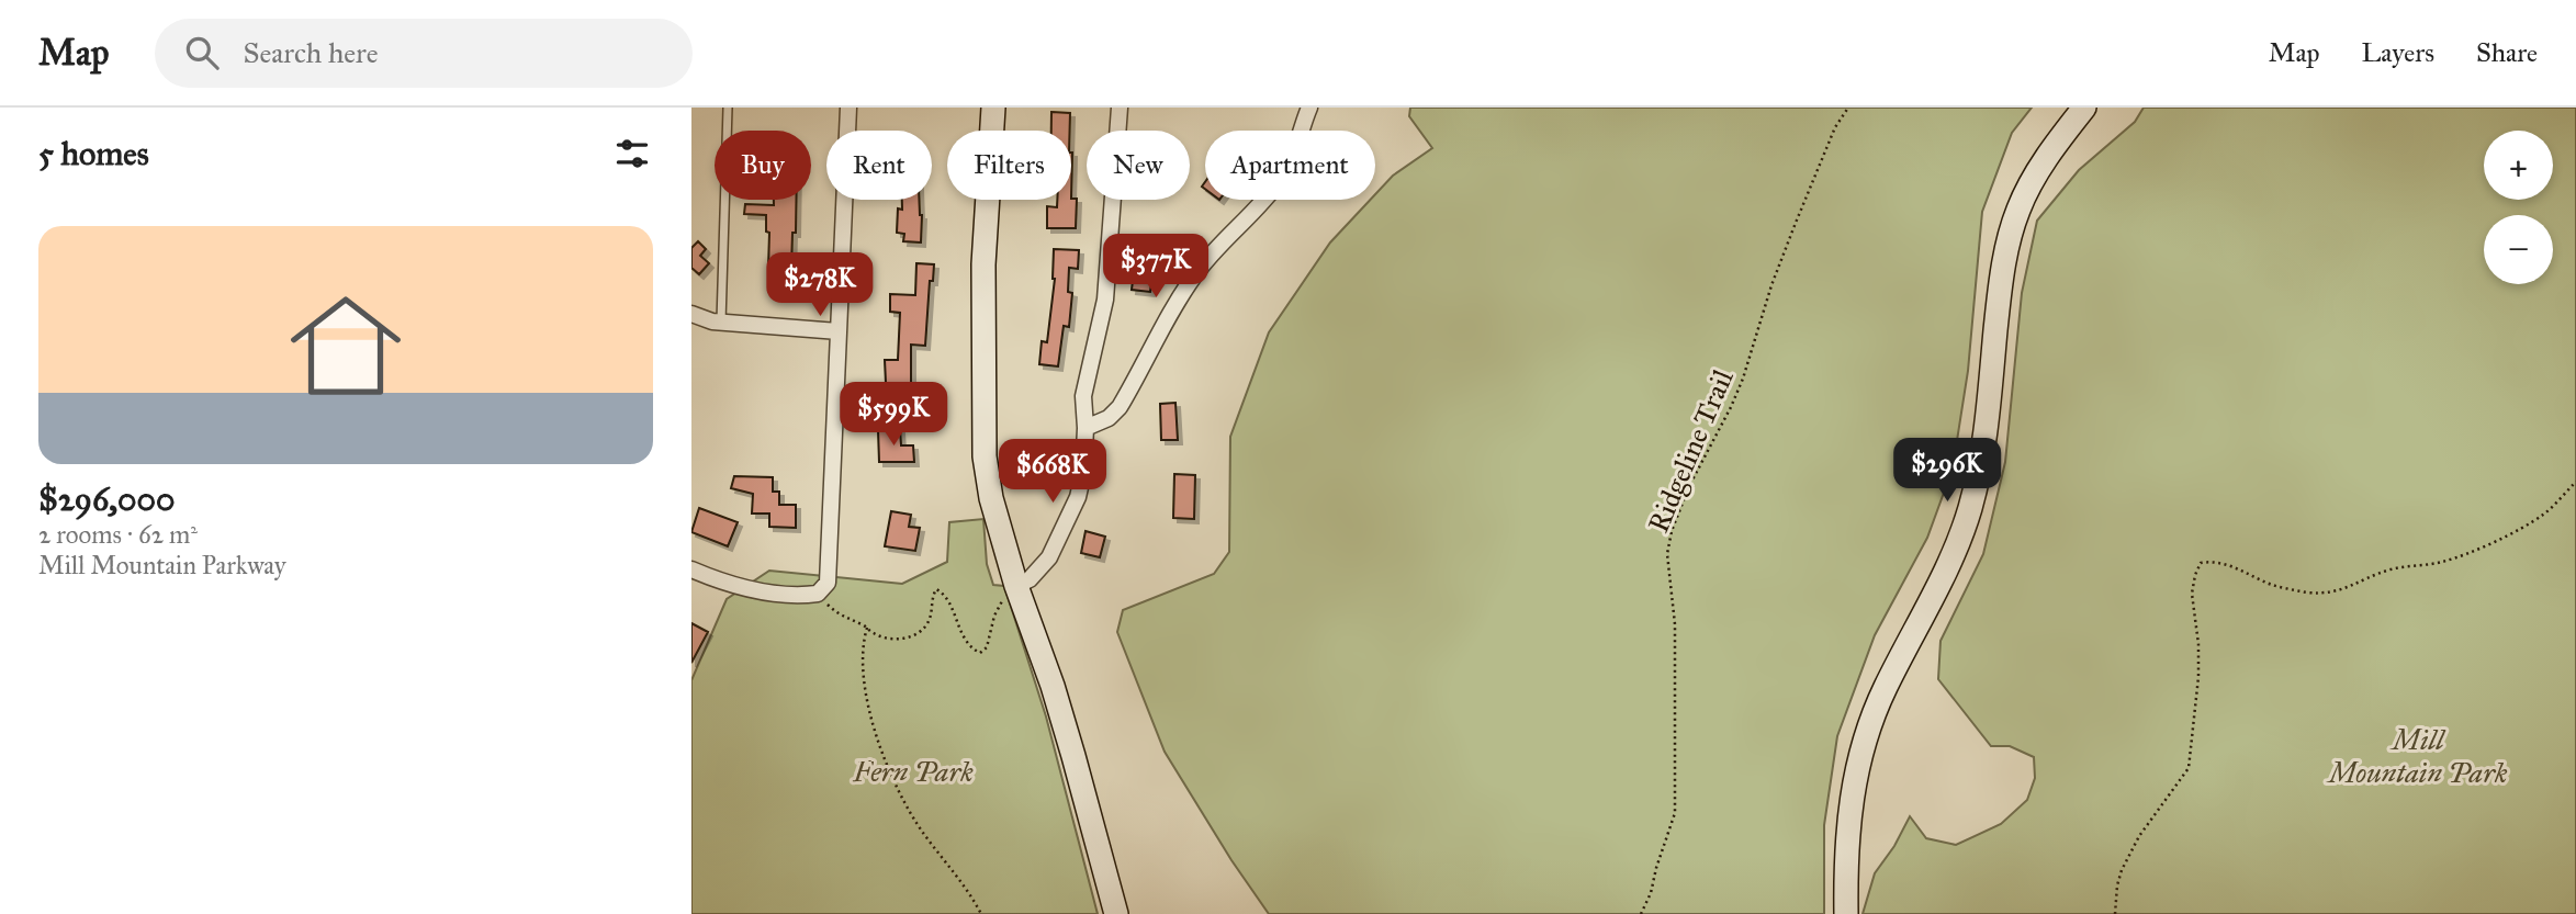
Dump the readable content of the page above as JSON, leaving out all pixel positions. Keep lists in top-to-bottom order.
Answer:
{
  "streets": {
    "path": ["Ridgeline Trail"]
  },
  "parks": ["Mill Mountain Park", "Fern Park"],
  "page": {
    "header": "Map",
    "search": "Search here",
    "nav": ["Map", "Layers", "Share"],
    "heading": "5 homes",
    "map_buttons": ["+", "−"],
    "chip": [
      "Buy",
      "Rent",
      "Filters",
      "New",
      "Apartment"
    ],
    "list": [
      {
        "name": "$296,000",
        "note": "2 rooms · 62 m² · Mill Mountain Parkway"
      }
    ],
    "price": [
      "$377K",
      "$278K",
      "$599K",
      "$296K",
      "$668K"
    ]
  }
}
